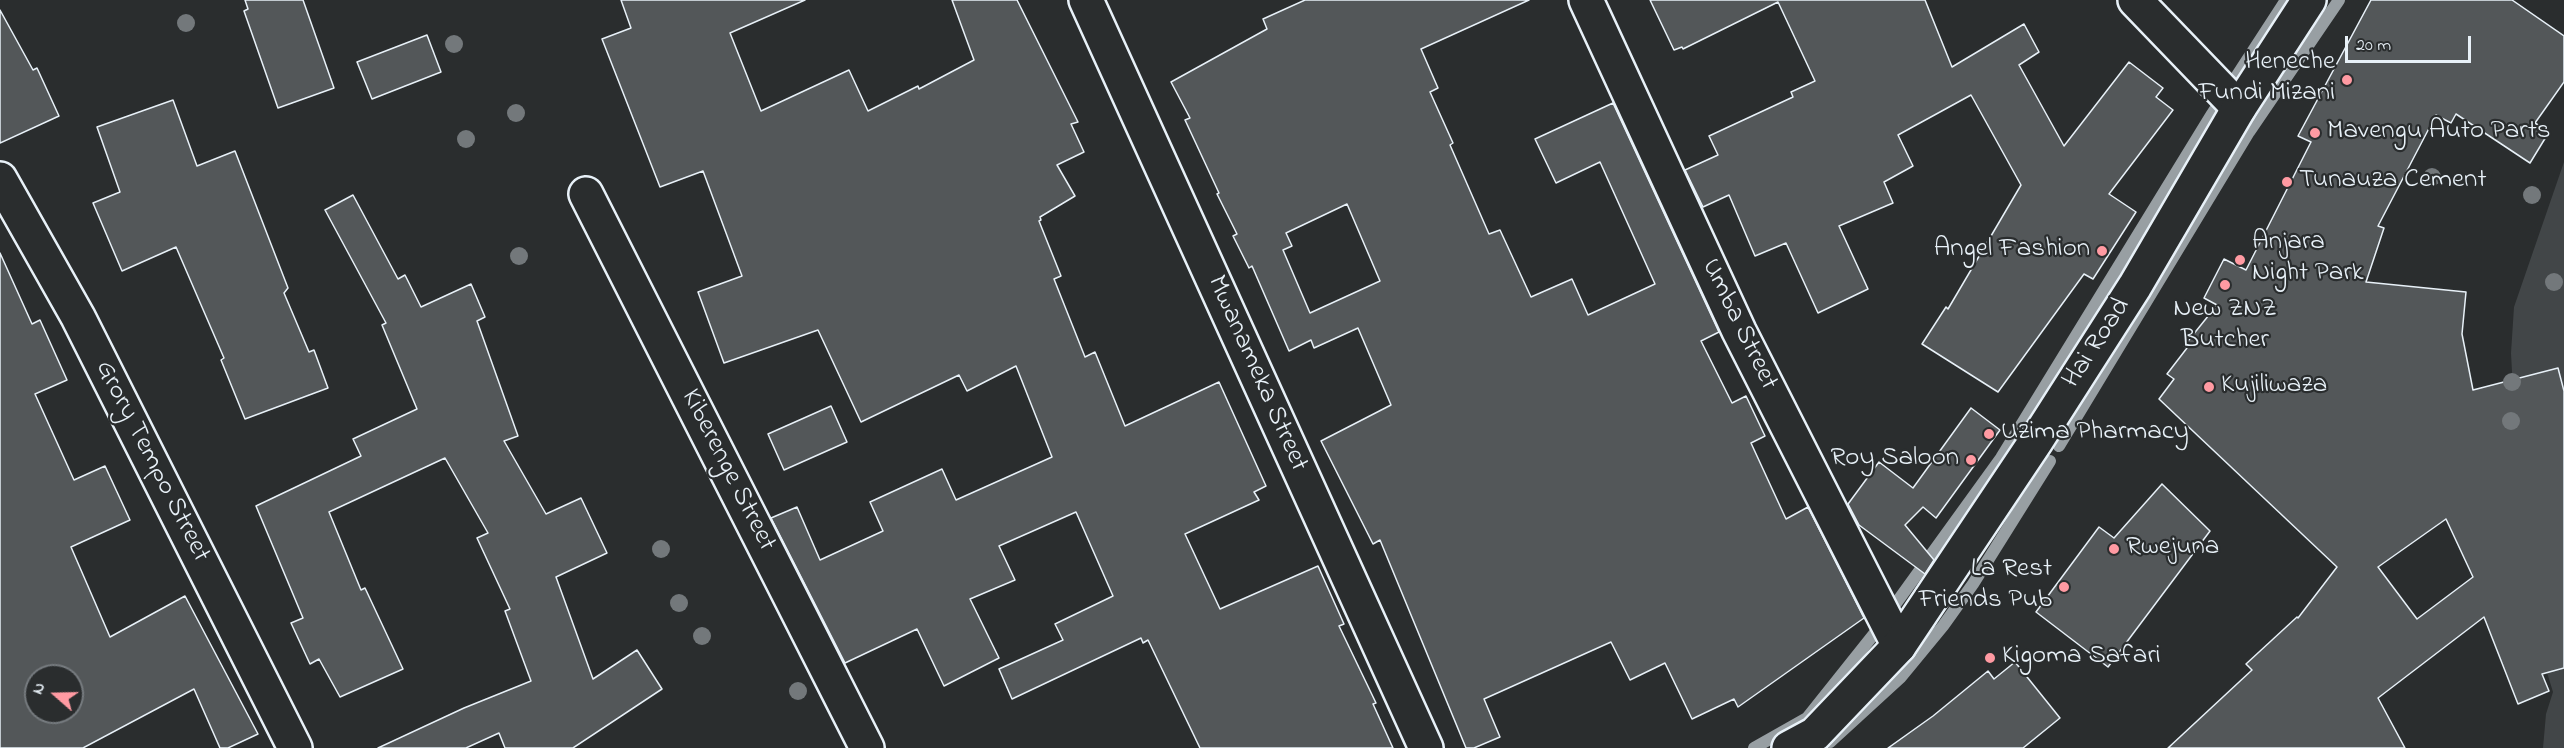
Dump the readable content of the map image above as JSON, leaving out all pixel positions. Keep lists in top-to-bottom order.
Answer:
{
  "streets": {
    "street": [
      "Umba Street",
      "Hai Road",
      "Mwanameka Street",
      "Grory Tempo Street",
      "Kiberenge Street"
    ]
  },
  "crossings": [
    ["Umba Street", "Hai Road"]
  ],
  "places": [
    "Heneche Fundi Mizani",
    "Mavengu Auto Parts",
    "Tunauza Cement",
    "Angel Fashion",
    "Anjara Night Park",
    "New ZNZ Butcher",
    "Kujiliwaza",
    "Uzima Pharmacy",
    "Roy Saloon",
    "Rwejuna",
    "La Rest Friends Pub",
    "Kigoma Safari"
  ],
  "scale_bar": "20 m",
  "north": "left"
}
